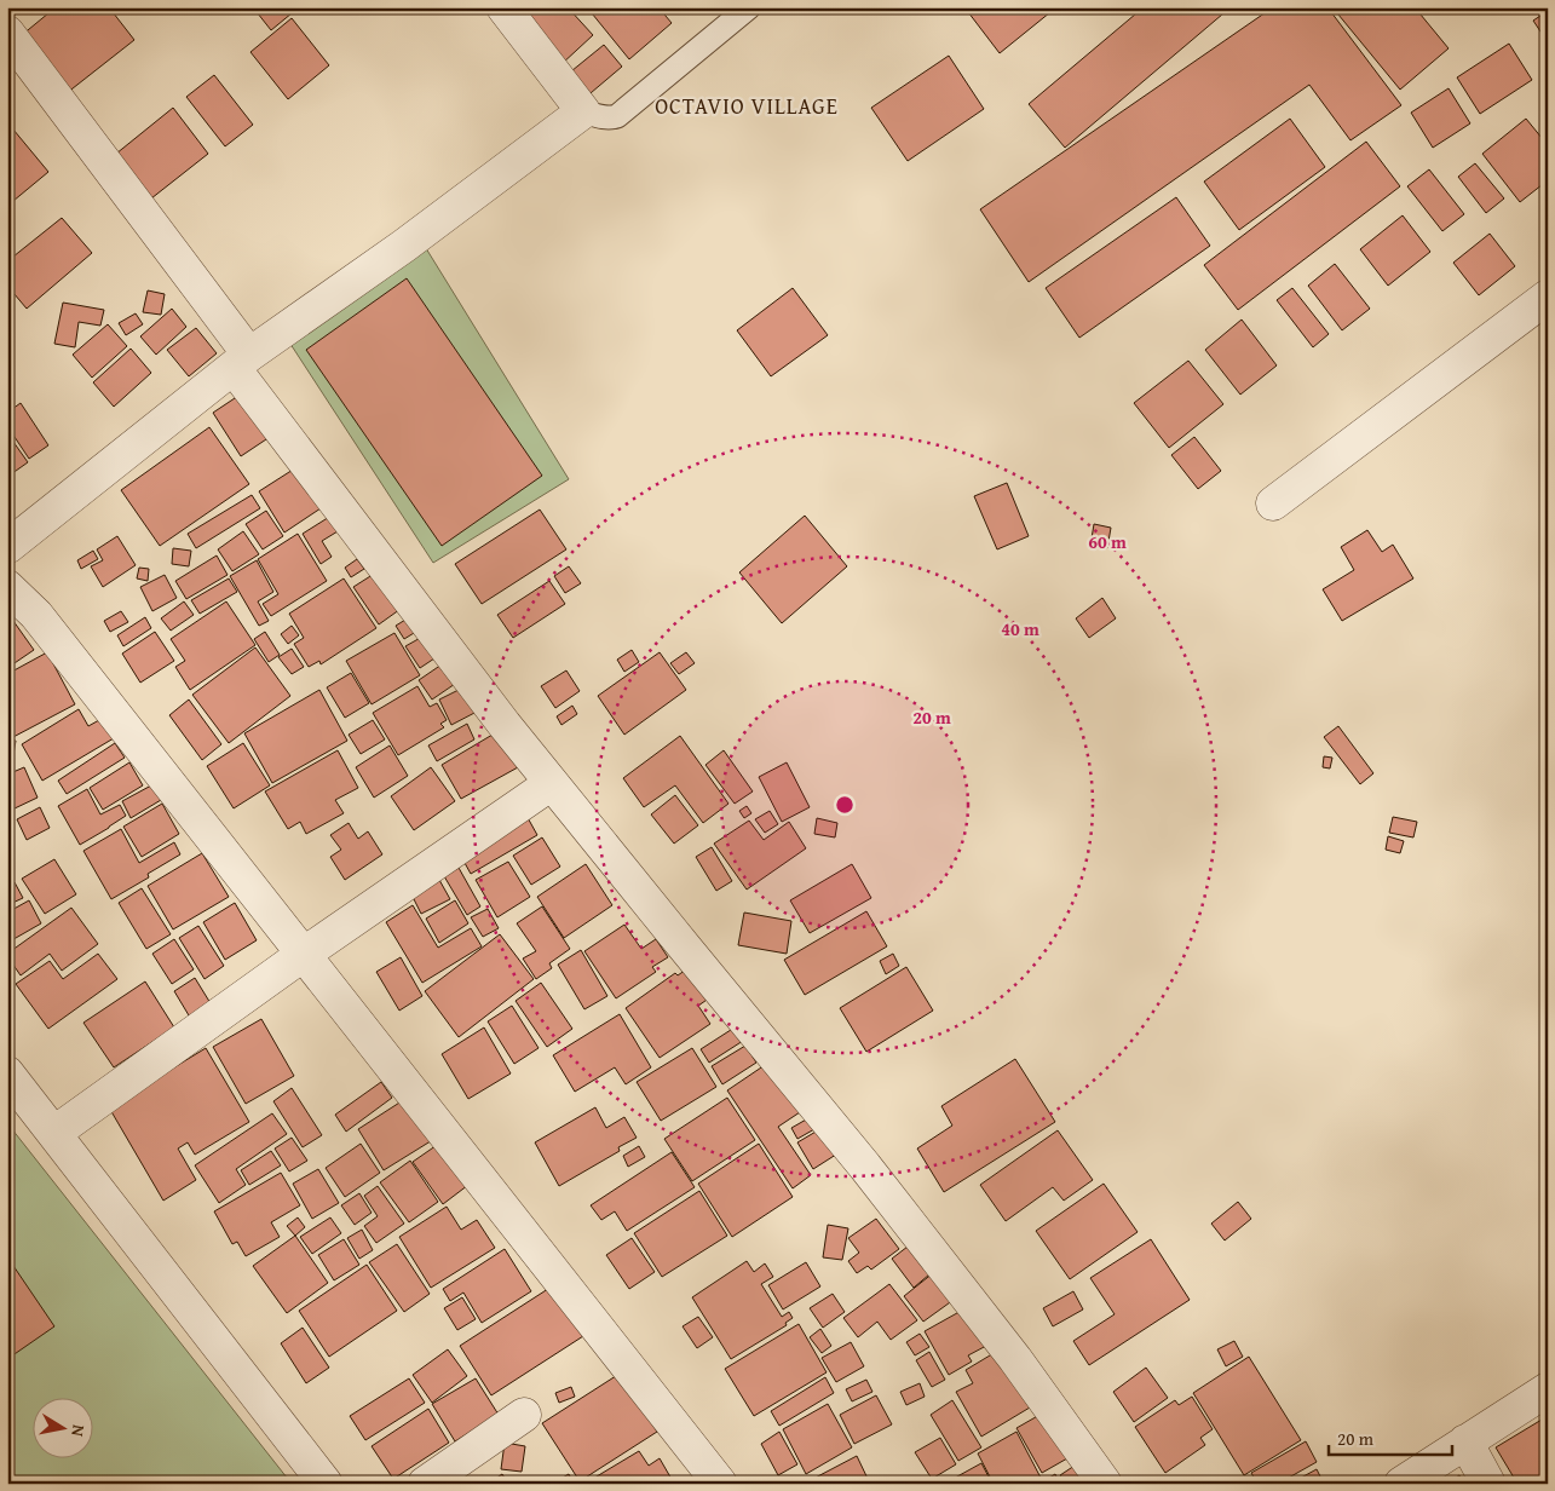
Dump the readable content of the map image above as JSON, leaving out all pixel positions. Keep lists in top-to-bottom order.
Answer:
{
  "districts": ["OCTAVIO VILLAGE"],
  "scale_bar": "20 m",
  "north": "right",
  "rings": ["60 m", "40 m", "20 m"]
}
